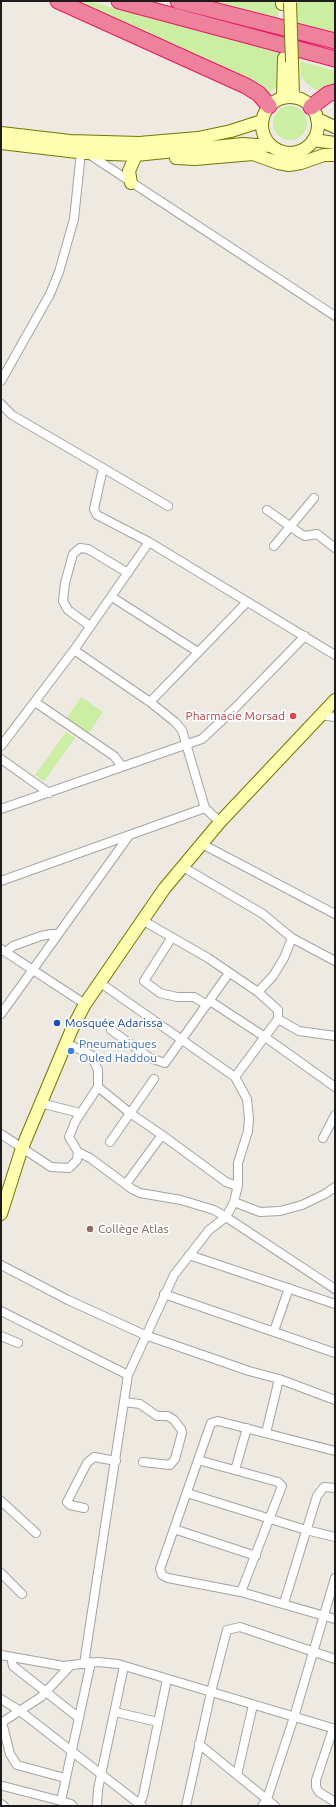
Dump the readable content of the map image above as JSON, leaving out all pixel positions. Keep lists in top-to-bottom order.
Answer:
{
  "places": [
    "Pharmacie Morsad",
    "Mosquée Adarissa",
    "Pneumatiques Ouled Haddou",
    "Collège Atlas"
  ]
}
